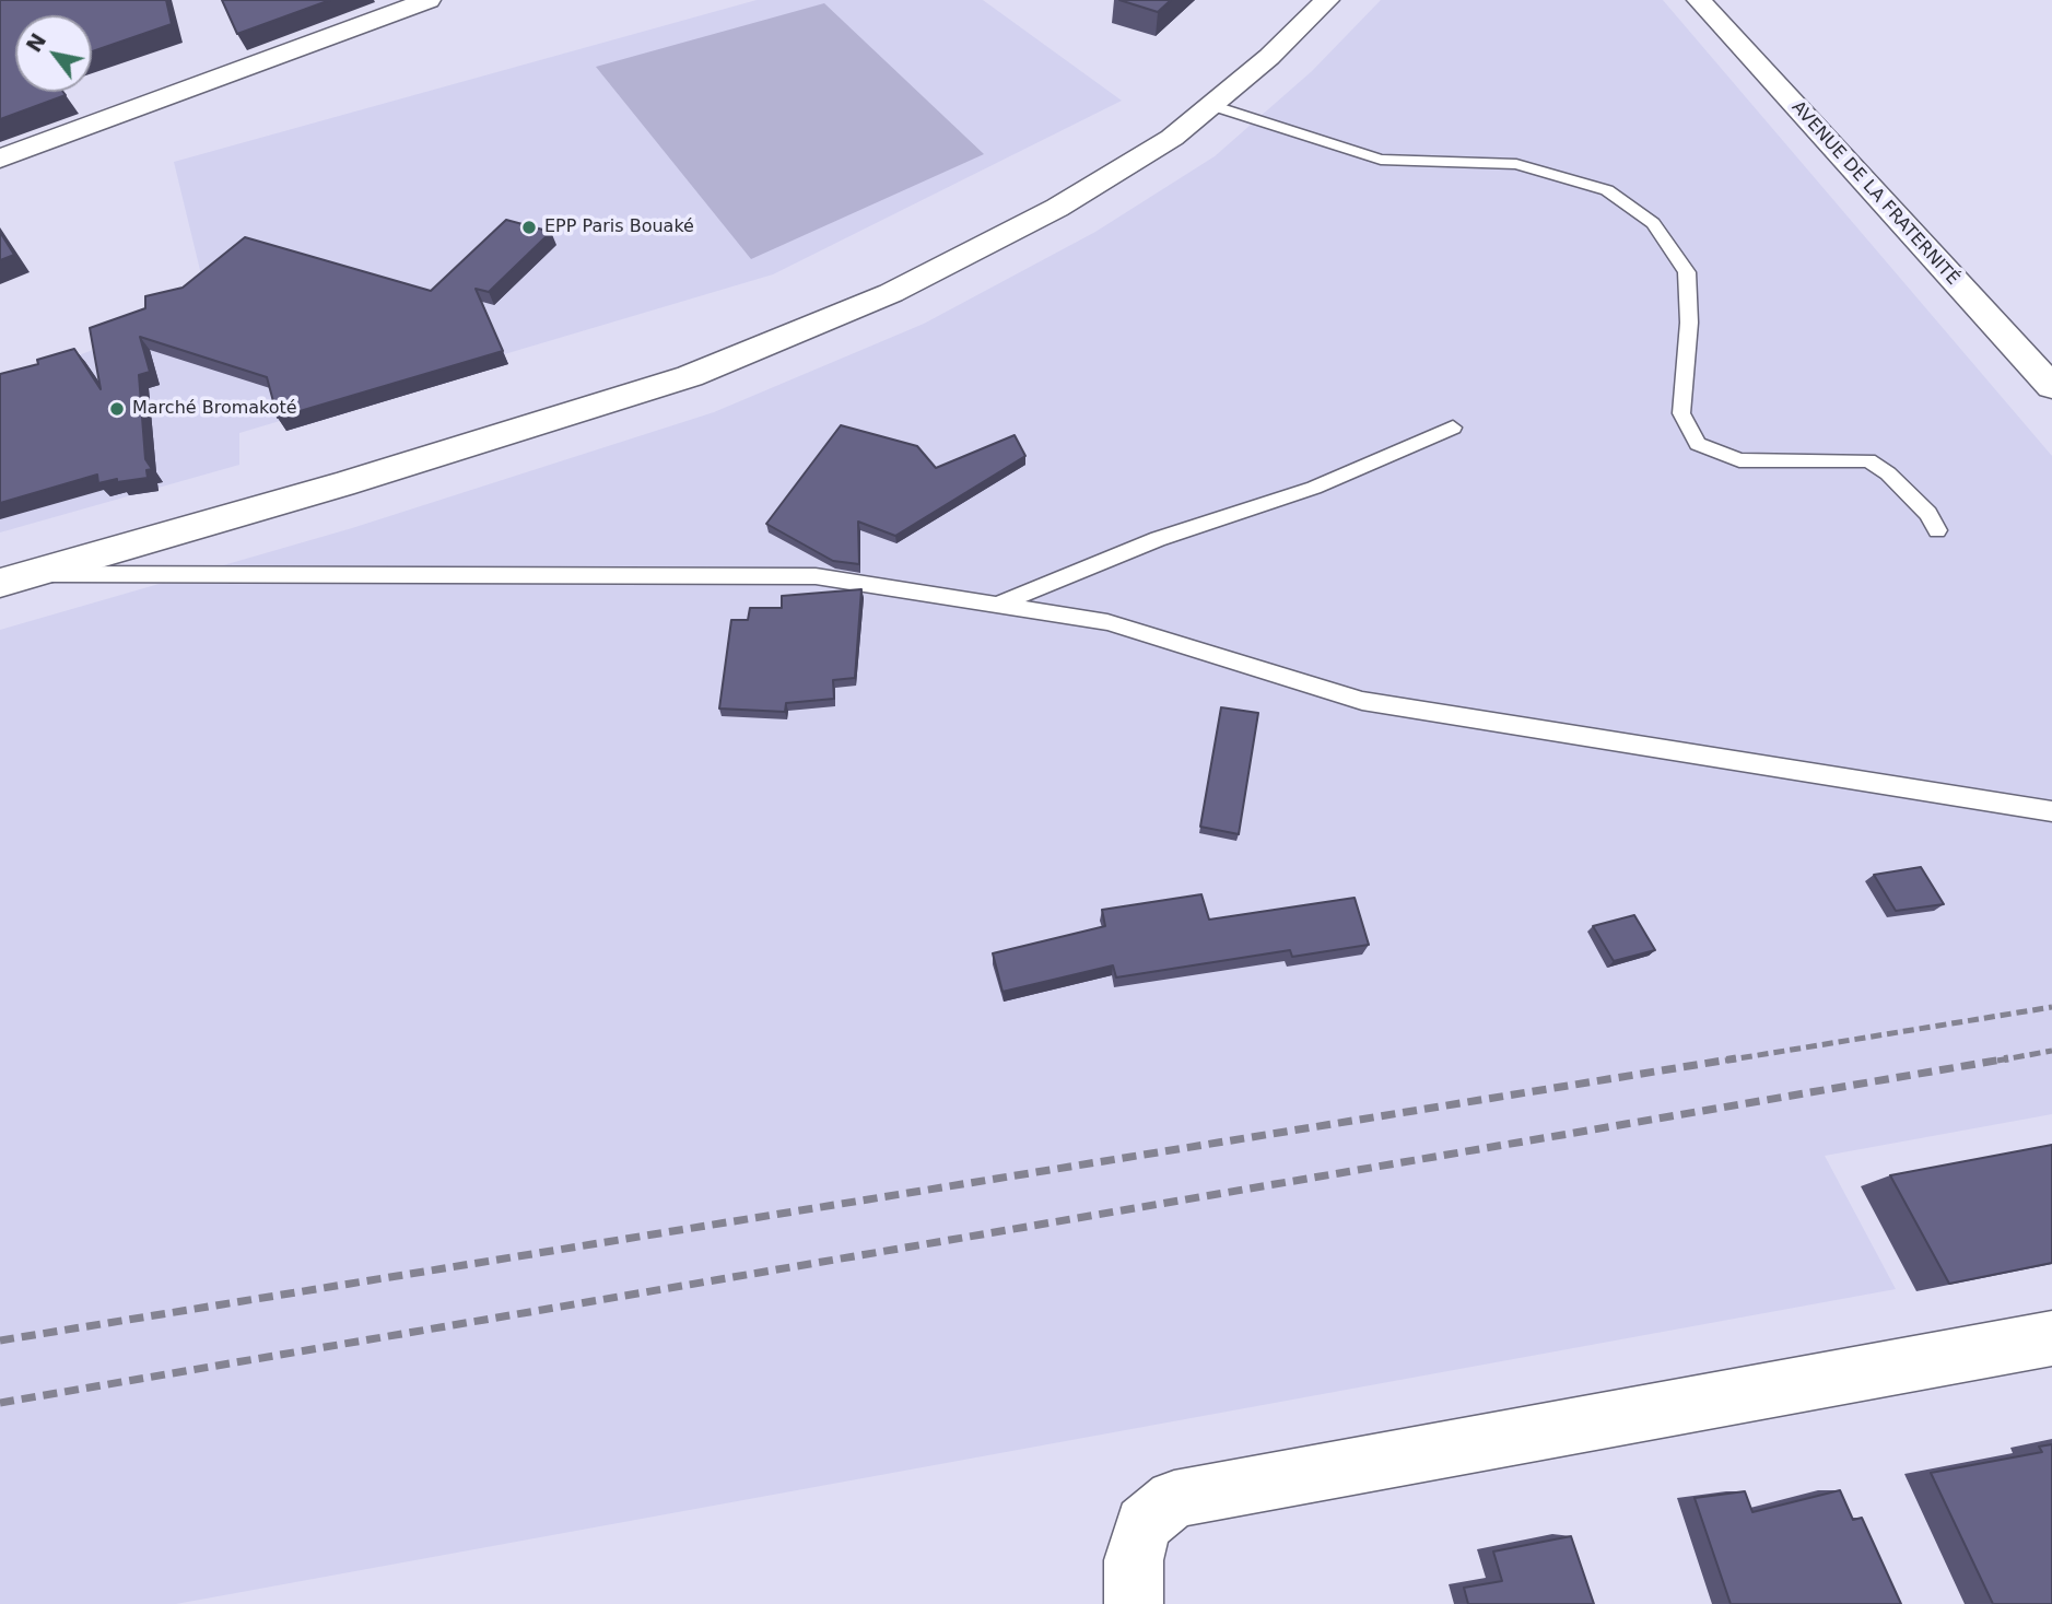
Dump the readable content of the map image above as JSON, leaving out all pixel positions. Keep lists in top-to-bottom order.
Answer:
{
  "streets": {
    "street": ["AVENUE DE LA FRATERNITÉ"]
  },
  "places": ["EPP Paris Bouaké", "Marché Bromakoté"],
  "north": "top left"
}
